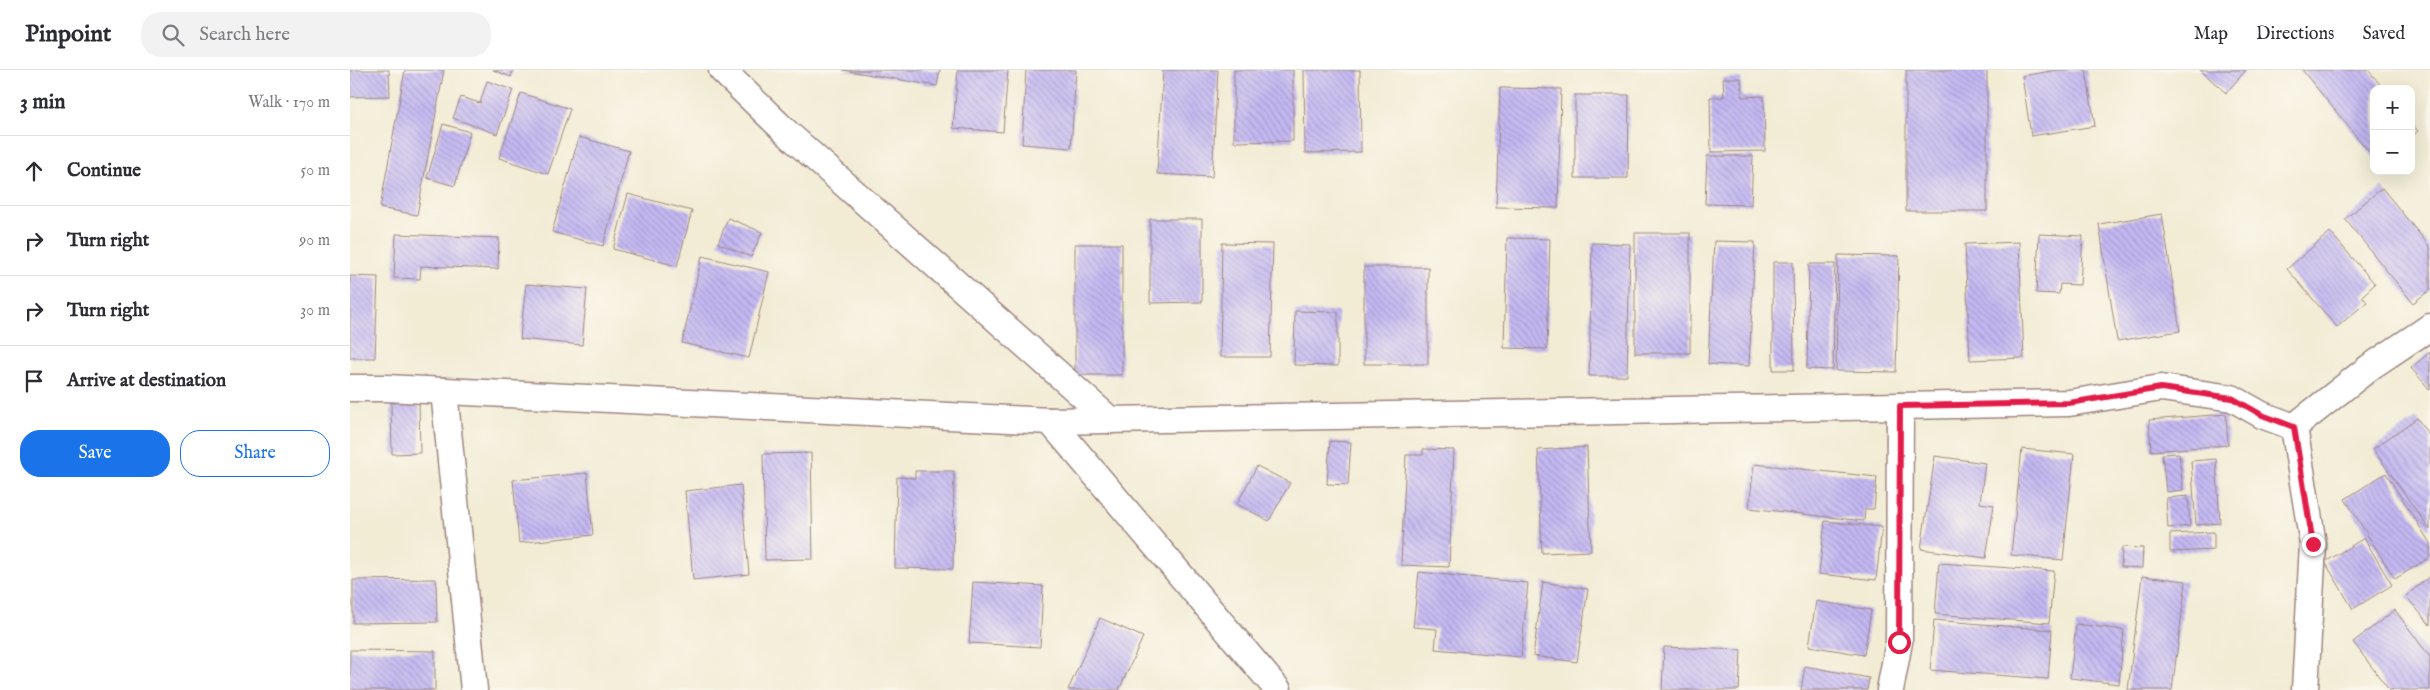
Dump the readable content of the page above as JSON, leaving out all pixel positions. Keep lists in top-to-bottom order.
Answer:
{
  "page": {
    "header": "Pinpoint",
    "search": "Search here",
    "nav": ["Map", "Directions", "Saved"],
    "heading": ["3 min", "Walk · 170 m"],
    "map_buttons": ["+", "−"],
    "list": [
      ["Continue", "50 m"],
      ["Turn right", "90 m"],
      ["Turn right", "30 m"],
      "Arrive at destination"
    ],
    "buttons": ["Save", "Share"]
  }
}
